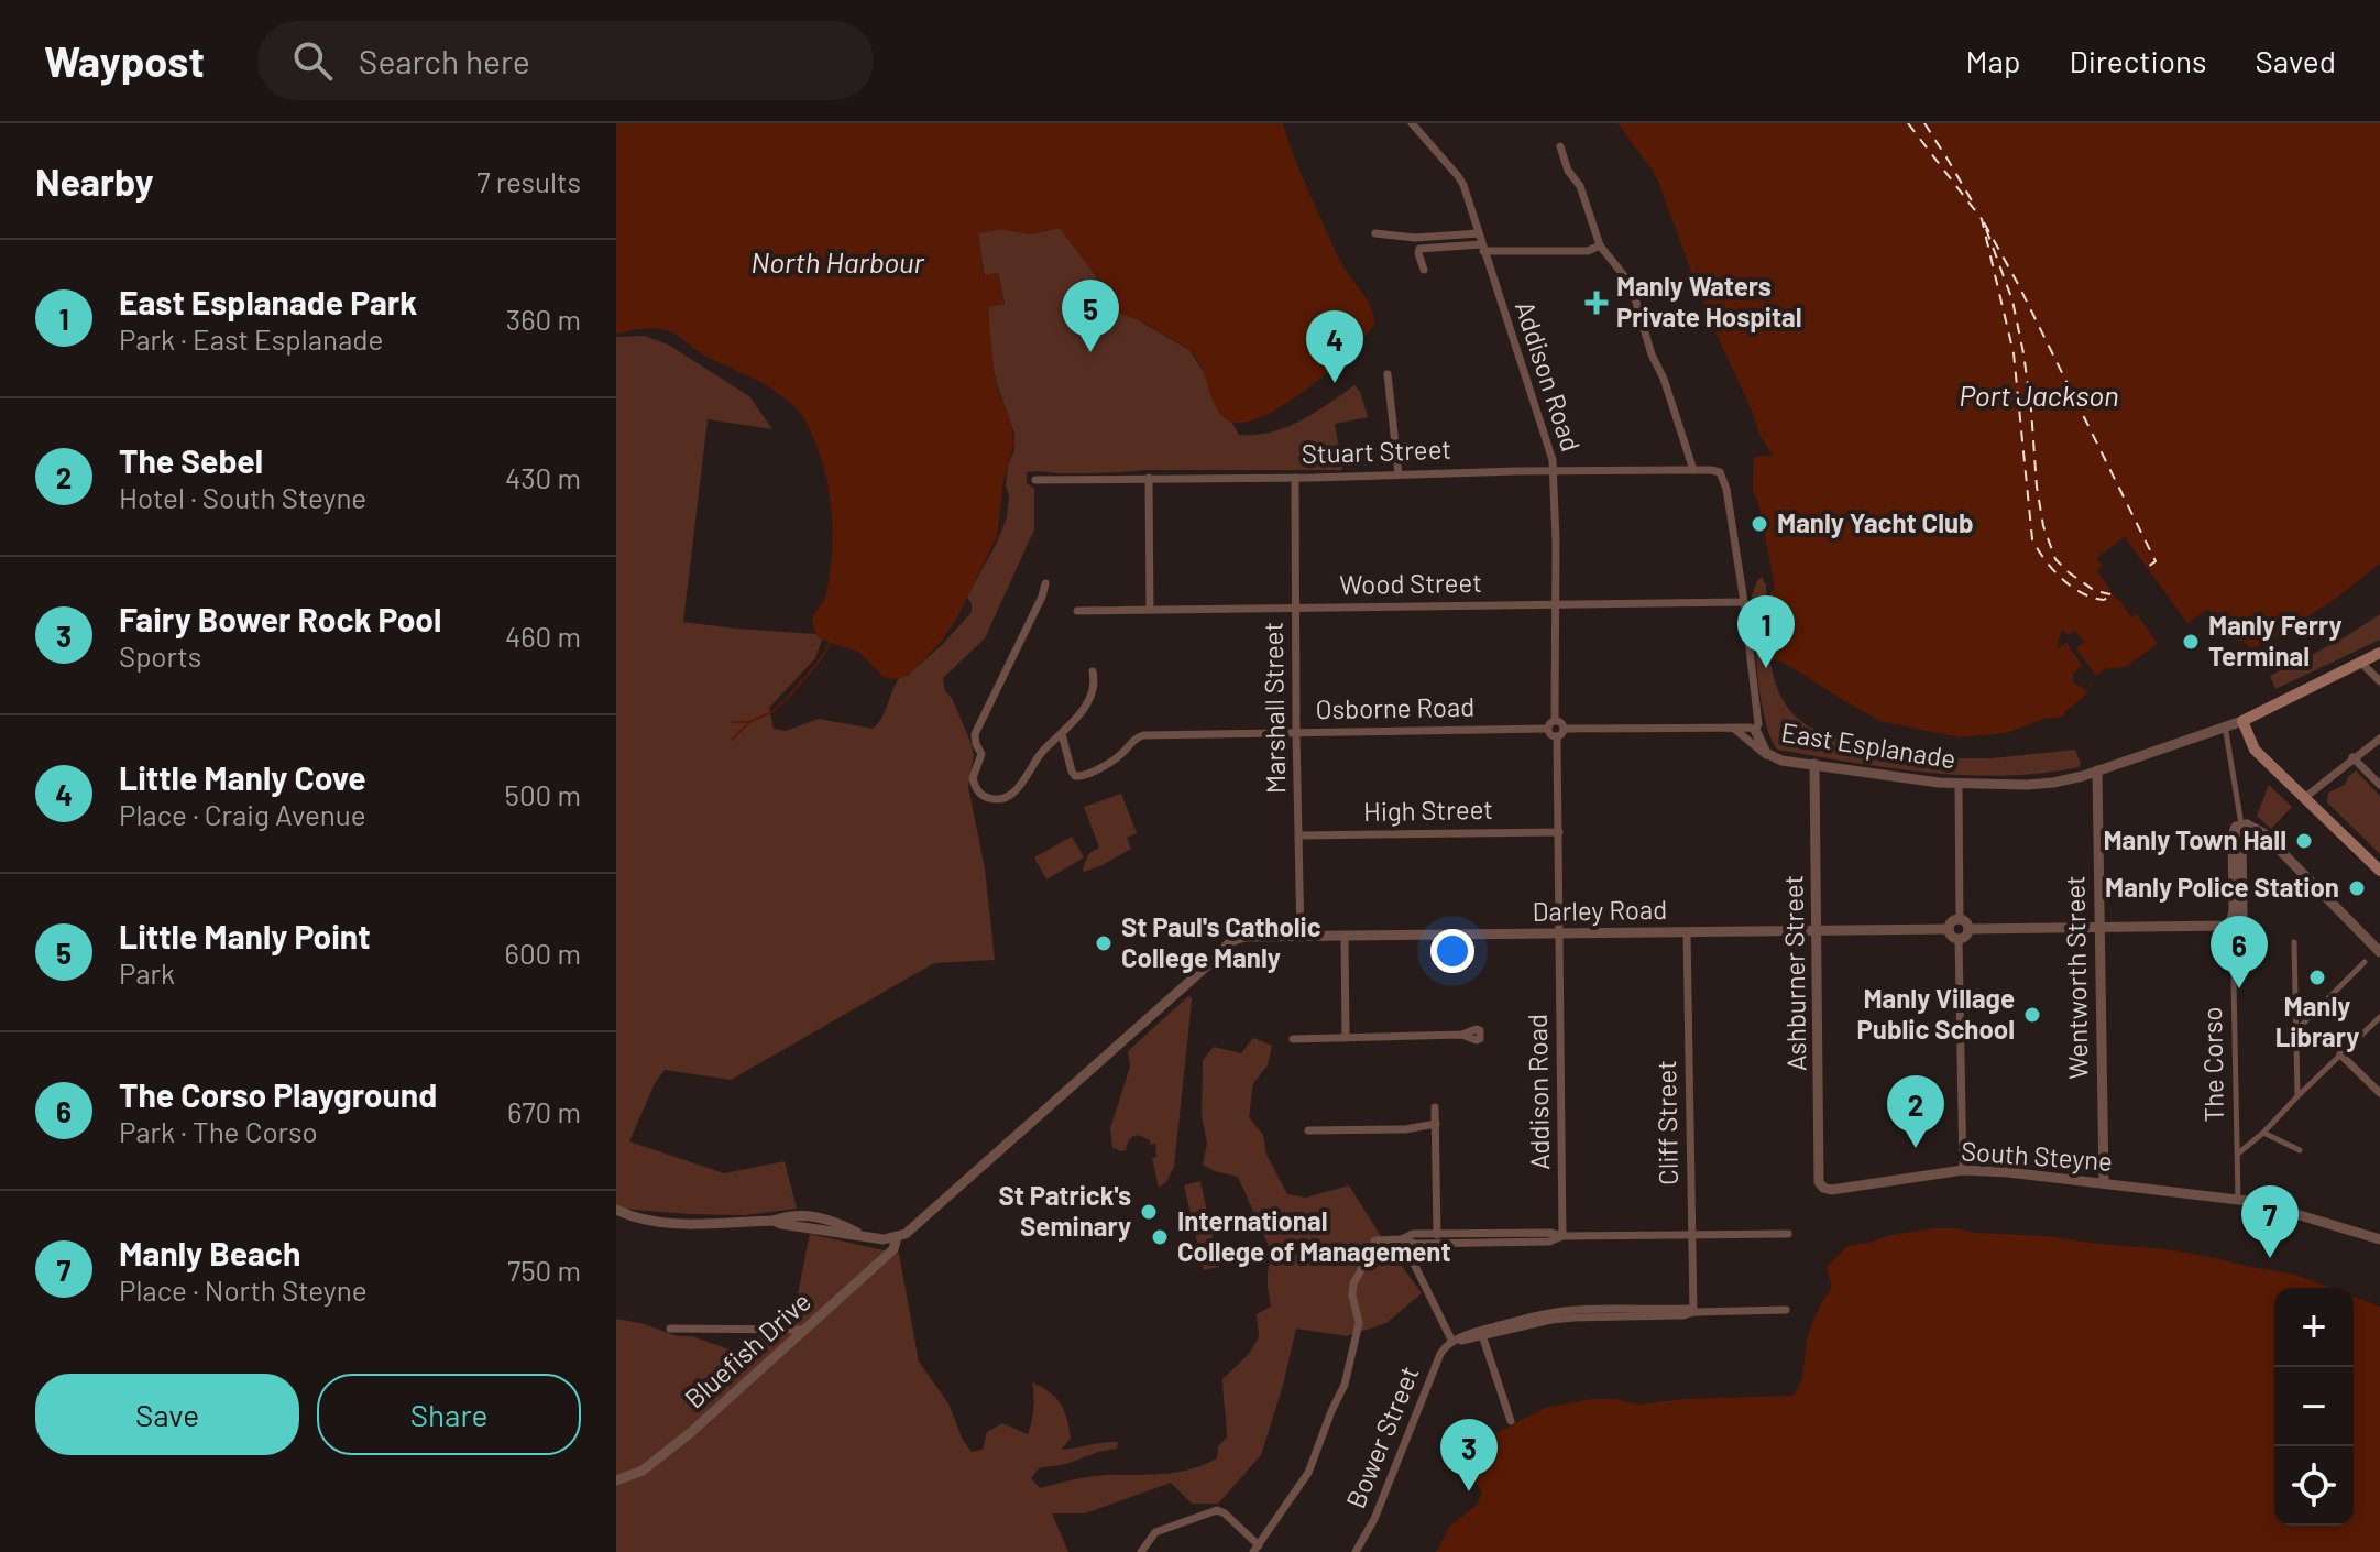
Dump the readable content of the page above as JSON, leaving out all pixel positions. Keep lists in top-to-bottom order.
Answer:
{
  "streets": {
    "street": [
      "Addison Road",
      "Stuart Street",
      "Wood Street",
      "Marshall Street",
      "Osborne Road",
      "East Esplanade",
      "High Street",
      "Darley Road",
      "Ashburner Street",
      "Wentworth Street",
      "The Corso",
      "Cliff Street",
      "South Steyne",
      "Bluefish Drive",
      "Bower Street"
    ]
  },
  "crossings": [
    ["Addison Road", "Stuart Street"],
    ["Addison Road", "Wood Street"],
    ["Addison Road", "Osborne Road"],
    ["Addison Road", "High Street"],
    ["Addison Road", "Darley Road"],
    ["Stuart Street", "Marshall Street"],
    ["Stuart Street", "East Esplanade"],
    ["Wood Street", "Marshall Street"],
    ["Wood Street", "East Esplanade"],
    ["Marshall Street", "Osborne Road"],
    ["Marshall Street", "High Street"],
    ["Marshall Street", "Darley Road"],
    ["East Esplanade", "Ashburner Street"],
    ["East Esplanade", "Wentworth Street"],
    ["East Esplanade", "The Corso"],
    ["Darley Road", "Ashburner Street"],
    ["Darley Road", "Cliff Street"],
    ["Darley Road", "Bluefish Drive"],
    ["Ashburner Street", "South Steyne"],
    ["Wentworth Street", "South Steyne"],
    ["The Corso", "South Steyne"]
  ],
  "water": ["North Harbour", "Port Jackson"],
  "places": {
    "health": ["Manly Waters Private Hospital"],
    "other": [
      "Manly Yacht Club",
      "Manly Ferry Terminal",
      "Manly Town Hall",
      "Manly Police Station",
      "St Paul's Catholic College Manly",
      "Manly Library",
      "Manly Village Public School",
      "St Patrick's Seminary",
      "International College of Management"
    ]
  },
  "page": {
    "header": "Waypost",
    "search": "Search here",
    "nav": ["Map", "Directions", "Saved"],
    "heading": ["Nearby", "7 results"],
    "list": [
      {
        "mark": "1",
        "name": "East Esplanade Park",
        "note": "Park · East Esplanade",
        "value": "360 m"
      },
      {
        "mark": "2",
        "name": "The Sebel",
        "note": "Hotel · South Steyne",
        "value": "430 m"
      },
      {
        "mark": "3",
        "name": "Fairy Bower Rock Pool",
        "note": "Sports",
        "value": "460 m"
      },
      {
        "mark": "4",
        "name": "Little Manly Cove",
        "note": "Place · Craig Avenue",
        "value": "500 m"
      },
      {
        "mark": "5",
        "name": "Little Manly Point",
        "note": "Park",
        "value": "600 m"
      },
      {
        "mark": "6",
        "name": "The Corso Playground",
        "note": "Park · The Corso",
        "value": "670 m"
      },
      {
        "mark": "7",
        "name": "Manly Beach",
        "note": "Place · North Steyne",
        "value": "750 m"
      }
    ],
    "pins": [
      "5",
      "4",
      "1",
      "6",
      "2",
      "7",
      "3"
    ],
    "map_buttons": ["+", "−"],
    "buttons": ["Save", "Share"]
  }
}
